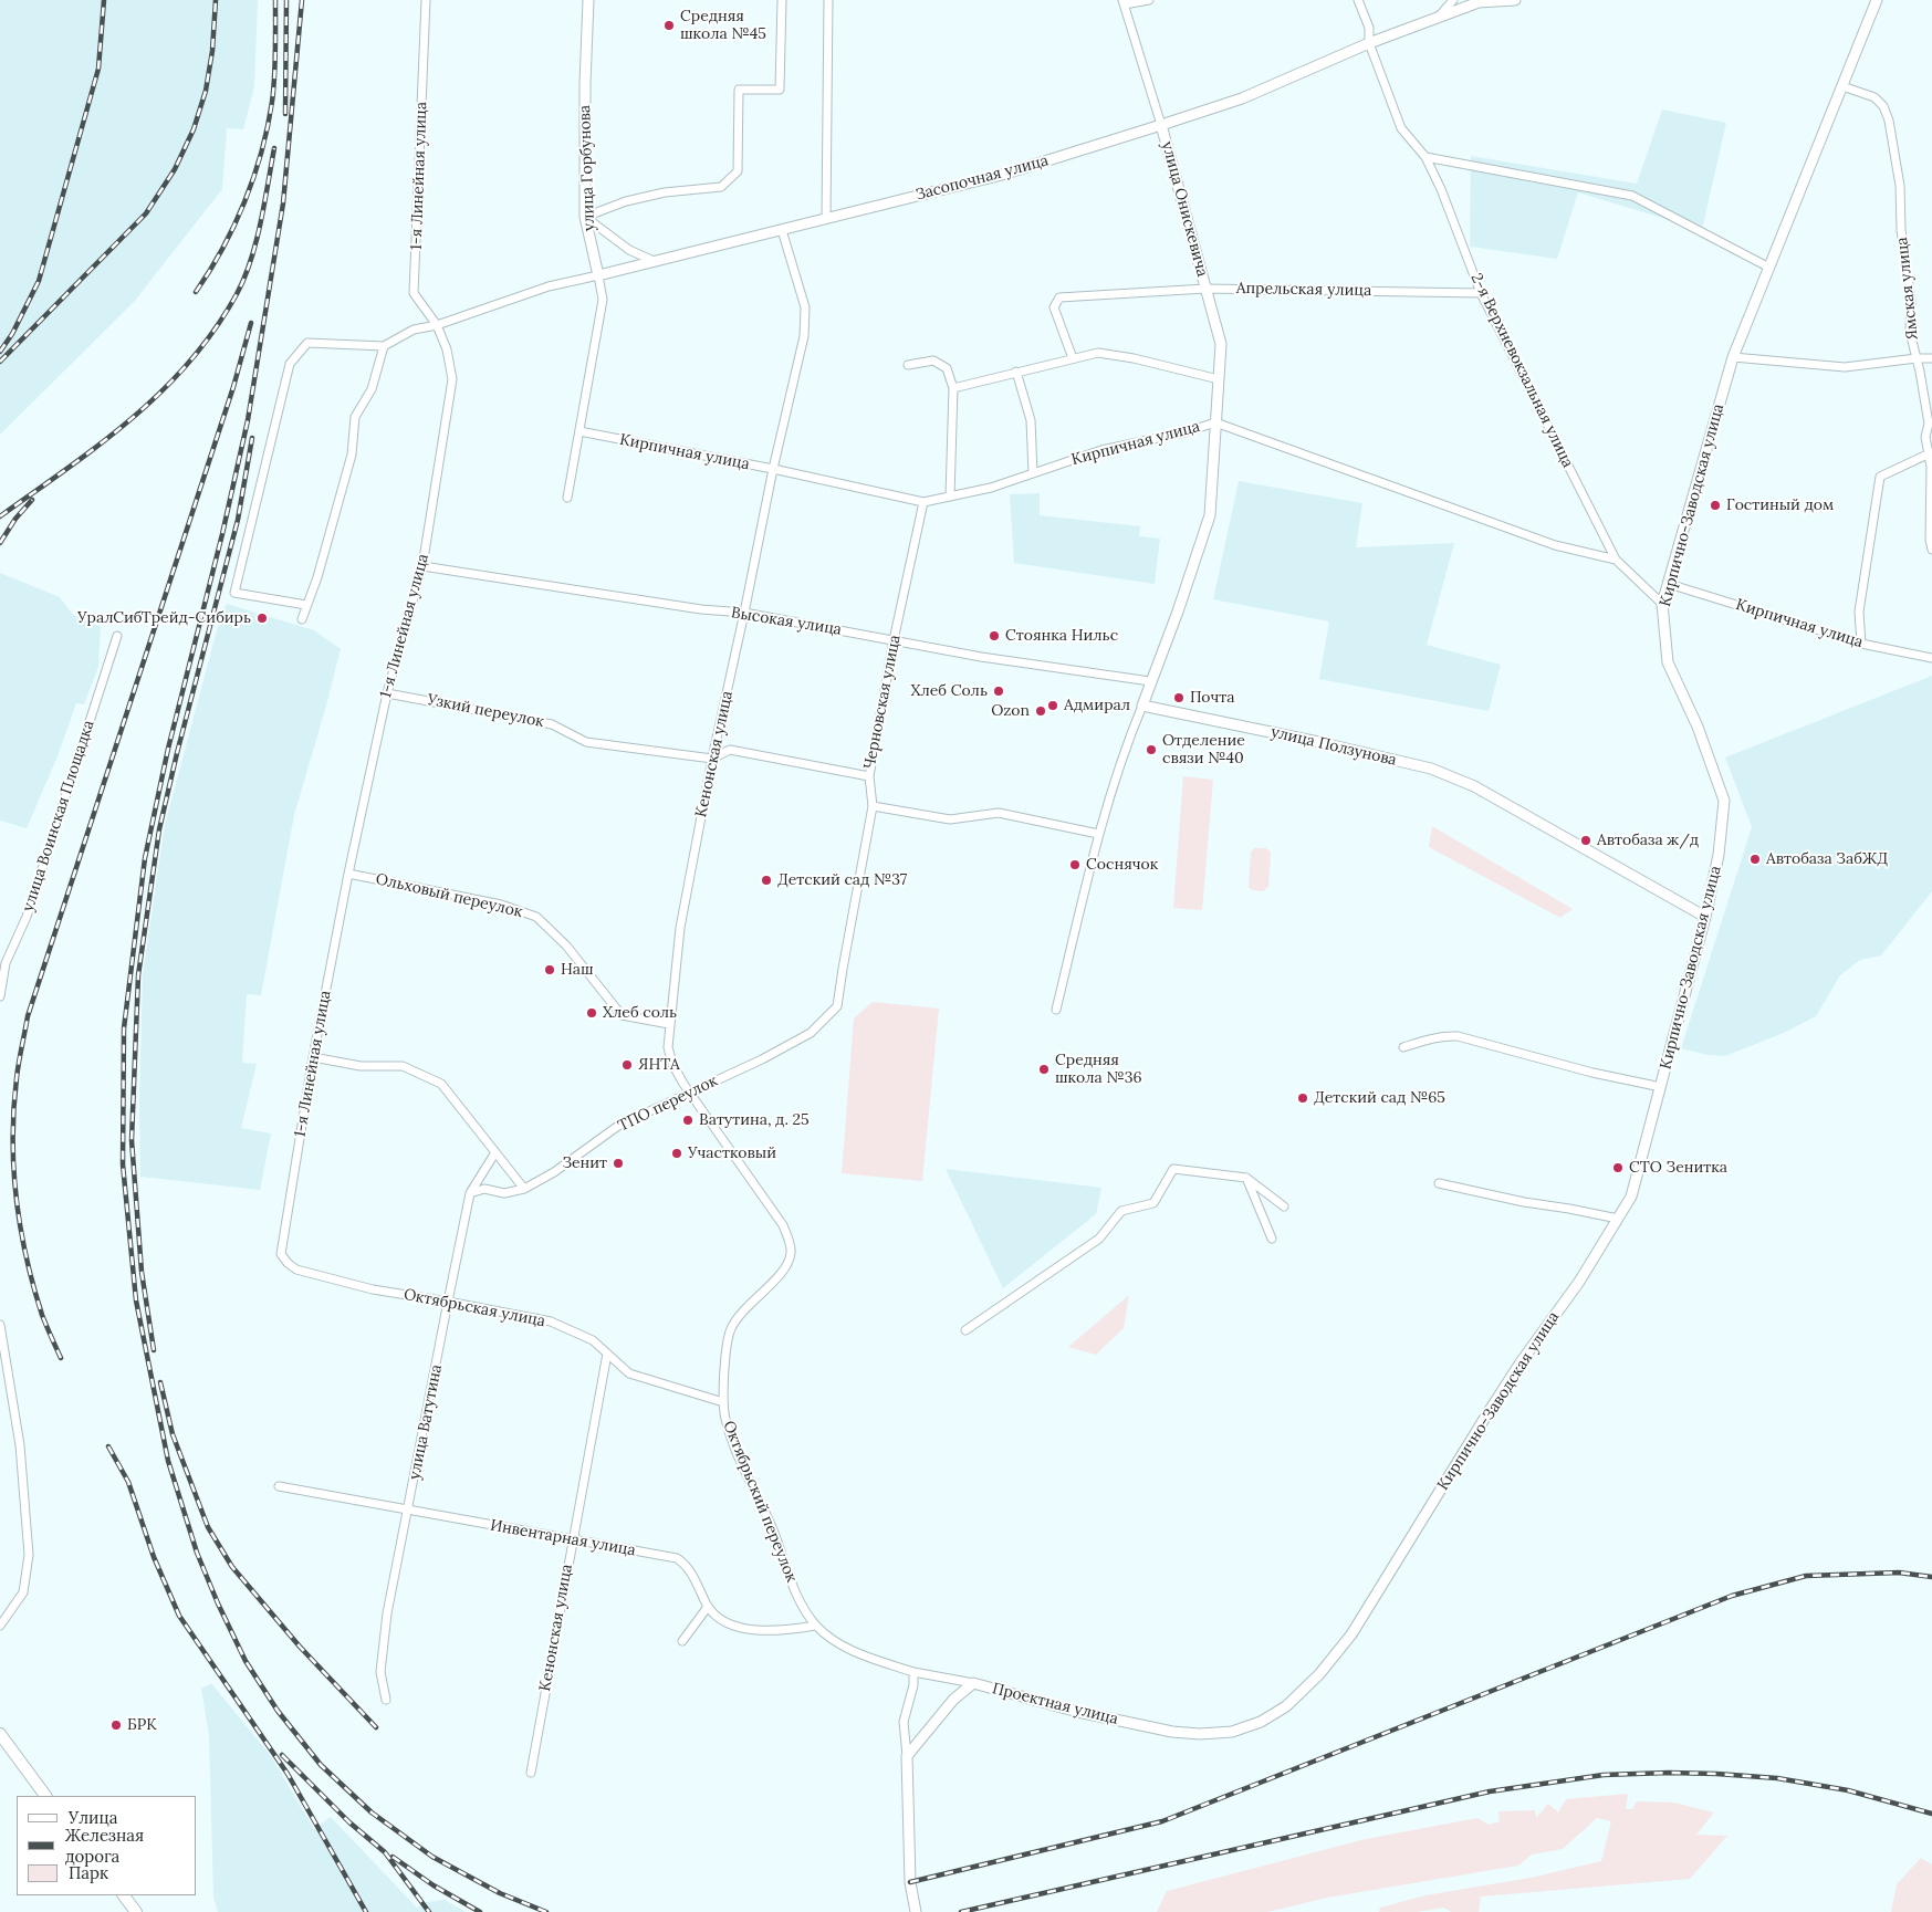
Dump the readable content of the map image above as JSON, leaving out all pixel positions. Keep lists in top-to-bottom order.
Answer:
{
  "streets": {
    "street": [
      "улица Горбунова",
      "1-я Линейная улица",
      "Засопочная улица",
      "улица Онискевича",
      "Ямская улица",
      "Апрельская улица",
      "2-я Верхневокзальная улица",
      "Кирпичная улица",
      "Кирпично-Заводская улица",
      "Высокая улица",
      "Черновская улица",
      "Узкий переулок",
      "улица Ползунова",
      "Кенонская улица",
      "улица Воинская Площадка",
      "Ольховый переулок",
      "ТПО переулок",
      "Октябрьская улица",
      "улица Ватутина",
      "Октябрьский переулок",
      "Инвентарная улица",
      "Проектная улица"
    ]
  },
  "crossings": [
    ["улица Горбунова", "Засопочная улица"],
    ["улица Горбунова", "Кирпичная улица"],
    ["1-я Линейная улица", "Засопочная улица"],
    ["1-я Линейная улица", "Высокая улица"],
    ["1-я Линейная улица", "Узкий переулок"],
    ["1-я Линейная улица", "Ольховый переулок"],
    ["1-я Линейная улица", "Октябрьская улица"],
    ["Засопочная улица", "улица Онискевича"],
    ["Засопочная улица", "2-я Верхневокзальная улица"],
    ["Засопочная улица", "Кенонская улица"],
    ["улица Онискевича", "Апрельская улица"],
    ["улица Онискевича", "Кирпичная улица"],
    ["улица Онискевича", "Высокая улица"],
    ["улица Онискевича", "улица Ползунова"],
    ["Ямская улица", "Кирпично-Заводская улица"],
    ["Апрельская улица", "2-я Верхневокзальная улица"],
    ["2-я Верхневокзальная улица", "Кирпичная улица"],
    ["2-я Верхневокзальная улица", "Кирпично-Заводская улица"],
    ["Кирпичная улица", "Кирпично-Заводская улица"],
    ["Кирпичная улица", "Черновская улица"],
    ["Кирпичная улица", "Кенонская улица"],
    ["Кирпично-Заводская улица", "улица Ползунова"],
    ["Кирпично-Заводская улица", "Проектная улица"],
    ["Высокая улица", "Черновская улица"],
    ["Высокая улица", "Кенонская улица"],
    ["Черновская улица", "ТПО переулок"],
    ["Узкий переулок", "Кенонская улица"],
    ["Кенонская улица", "Ольховый переулок"],
    ["Кенонская улица", "ТПО переулок"],
    ["Кенонская улица", "Октябрьская улица"],
    ["Кенонская улица", "Октябрьский переулок"],
    ["Кенонская улица", "Инвентарная улица"],
    ["Октябрьская улица", "улица Ватутина"],
    ["Октябрьская улица", "Октябрьский переулок"],
    ["улица Ватутина", "Инвентарная улица"],
    ["Октябрьский переулок", "Инвентарная улица"],
    ["Октябрьский переулок", "Проектная улица"]
  ],
  "places": [
    "Средняя школа №45",
    "Гостиный дом",
    "УралСибТрейд-Сибирь",
    "Стоянка Нильс",
    "Хлеб Соль",
    "Почта",
    "Адмирал",
    "Ozon",
    "Отделение связи №40",
    "Автобаза ж/д",
    "Автобаза ЗабЖД",
    "Соснячок",
    "Детский сад №37",
    "Наш",
    "Хлеб соль",
    "ЯНТА",
    "Средняя школа №36",
    "Детский сад №65",
    "Ватутина, д. 25",
    "Участковый",
    "Зенит",
    "СТО Зенитка",
    "БРК"
  ],
  "legend": ["Улица", "Железная дорога", "Парк"]
}
